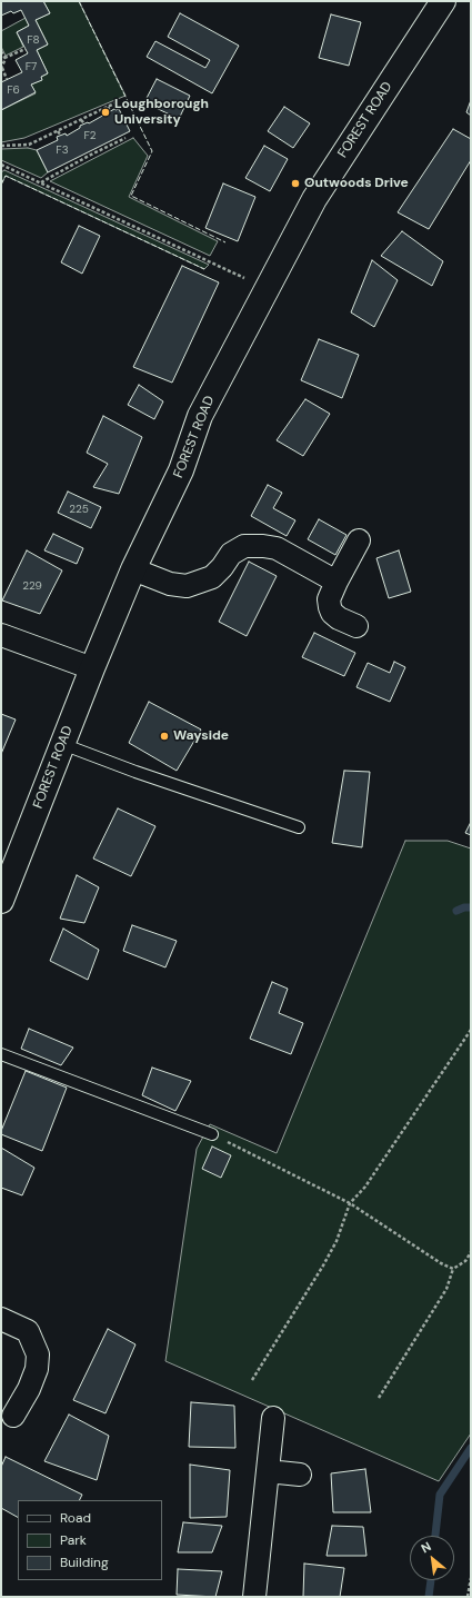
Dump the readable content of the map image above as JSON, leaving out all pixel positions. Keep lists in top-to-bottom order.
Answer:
{
  "streets": {
    "street": ["FOREST ROAD"]
  },
  "places": ["Loughborough University", "Outwoods Drive", "Wayside"],
  "house_numbers": [
    "F8",
    "F7",
    "F6",
    "F2",
    "F3",
    "225",
    "229"
  ],
  "legend": ["Road", "Park", "Building"],
  "north": "top left"
}
